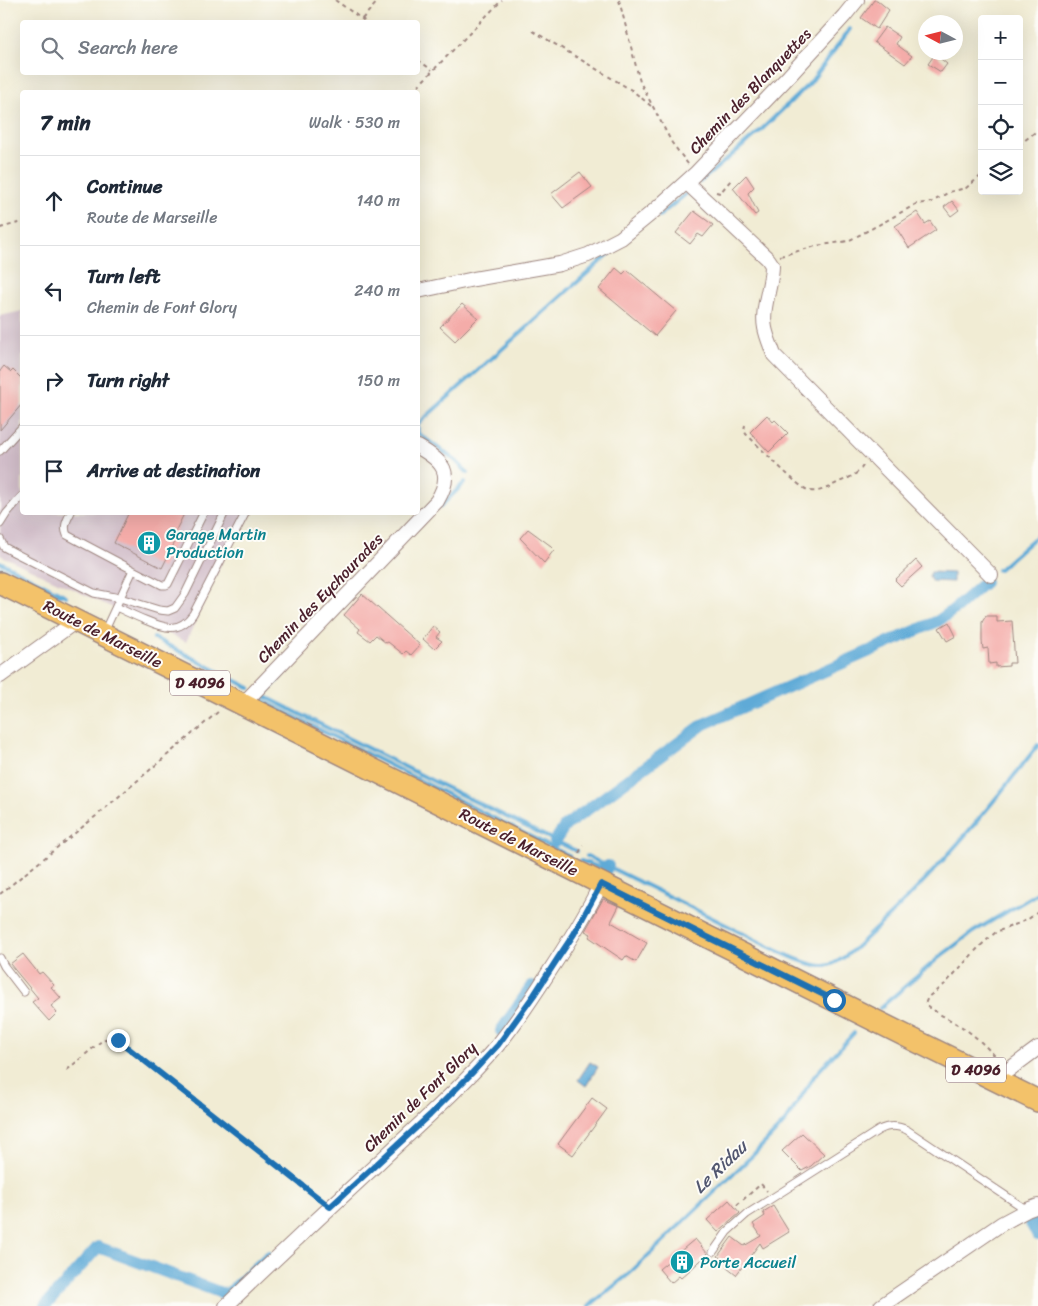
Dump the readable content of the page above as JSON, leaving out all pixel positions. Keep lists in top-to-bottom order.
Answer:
{
  "streets": {
    "main road": ["Route de Marseille", "D 4096"],
    "street": ["Chemin des Blanquettes", "Chemin des Eychourades", "Chemin de Font Glory"]
  },
  "crossings": [
    ["Chemin des Eychourades", "Route de Marseille"],
    ["Route de Marseille", "Chemin de Font Glory"]
  ],
  "water": ["Le Ridau"],
  "places": {
    "building": ["Garage Martin Production", "Porte Accueil"]
  },
  "north": "left",
  "page": {
    "map_buttons": ["+", "−"],
    "search": "Search here",
    "heading": ["7 min", "Walk · 530 m"],
    "list": [
      ["Continue", "Route de Marseille", "140 m"],
      ["Turn left", "Chemin de Font Glory", "240 m"],
      ["Turn right", "150 m"],
      "Arrive at destination"
    ]
  }
}
